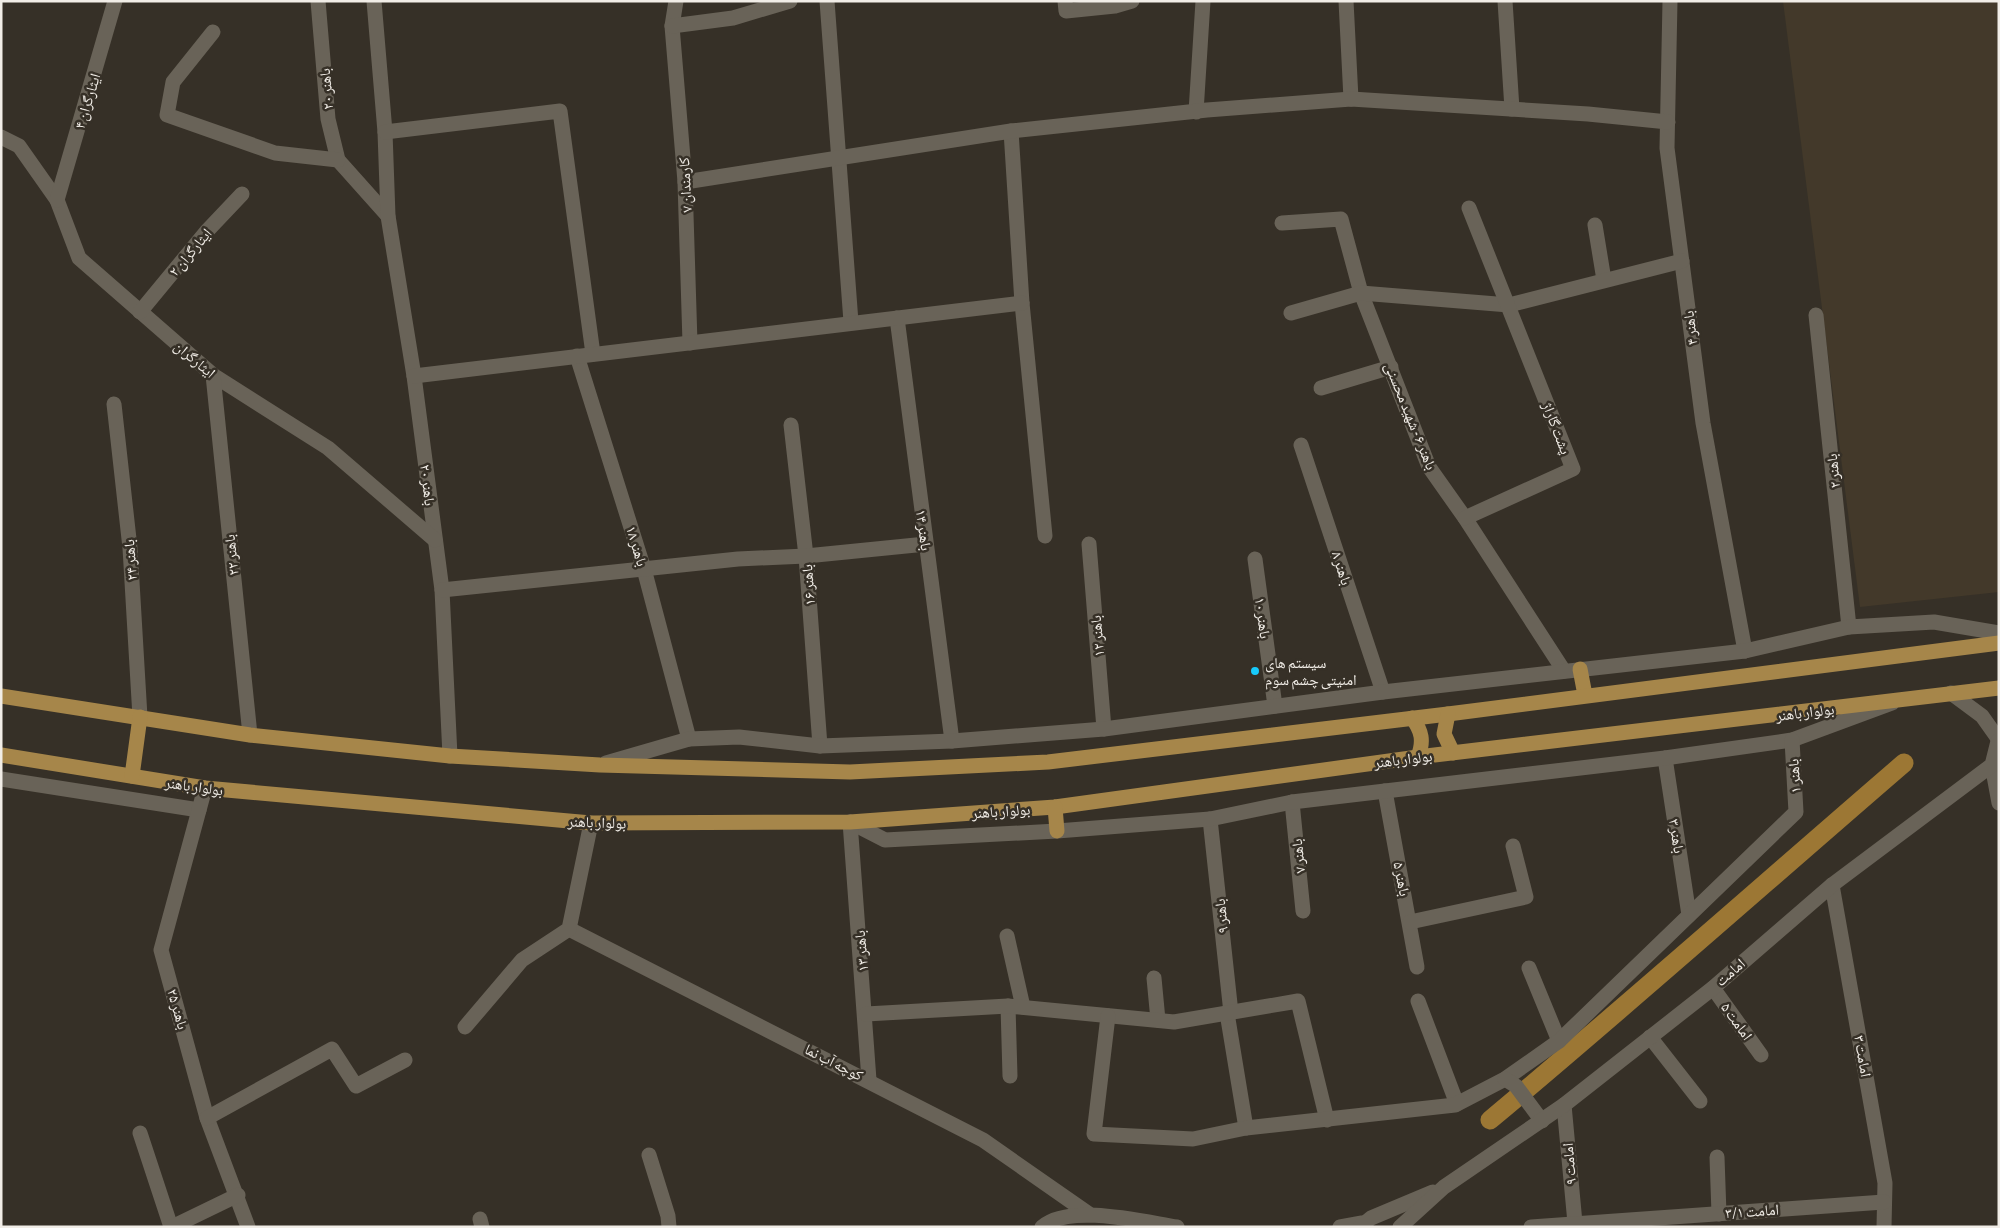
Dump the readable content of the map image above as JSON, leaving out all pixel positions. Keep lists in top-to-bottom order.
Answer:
{
  "streets": {
    "main road": ["بولوار باهنر"],
    "street": [
      "باهنر ۲۰",
      "ایثارگران ۴",
      "کارمندان ۷",
      "ایثارگران ۲",
      "باهنر ۴",
      "ایثارگران",
      "باهنر ۶ - شهید محسنی",
      "پشت گاراژ",
      "باهنر ۲",
      "باهنر ۱۴",
      "باهنر ۱۸",
      "باهنر ۲۲",
      "باهنر ۲۴",
      "باهنر ۸",
      "باهنر ۱۶",
      "باهنر ۱۰",
      "باهنر ۱۲",
      "باهنر ۱",
      "باهنر ۳",
      "باهنر ۷",
      "باهنر ۵",
      "باهنر ۹",
      "باهنر ۱۳",
      "امامت",
      "باهنر ۲۵",
      "امامت ۵",
      "امامت ۳",
      "کوچه آب نما",
      "امامت ۹",
      "امامت ۳/۱"
    ]
  },
  "crossings": [
    ["باهنر ۲۰", "ایثارگران"],
    ["ایثارگران ۴", "ایثارگران"],
    ["ایثارگران ۲", "ایثارگران"],
    ["ایثارگران", "باهنر ۲۲"],
    ["باهنر ۶ - شهید محسنی", "پشت گاراژ"],
    ["بولوار باهنر", "باهنر ۱۳"],
    ["بولوار باهنر", "باهنر ۲۵"],
    ["باهنر ۱", "باهنر ۳"],
    ["باهنر ۱۳", "کوچه آب نما"],
    ["امامت", "امامت ۵"],
    ["امامت", "امامت ۳"],
    ["امامت", "امامت ۹"],
    ["امامت ۳", "امامت ۳/۱"],
    ["امامت ۹", "امامت ۳/۱"]
  ],
  "places": ["سیستم های امنیتی چشم سوم"]
}
